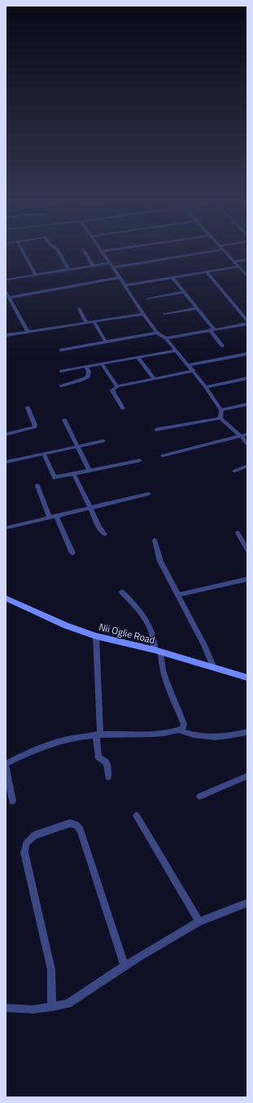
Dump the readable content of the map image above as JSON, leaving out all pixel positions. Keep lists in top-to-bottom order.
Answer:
{
  "streets": {
    "street": ["Nii Oglie Road"]
  }
}
